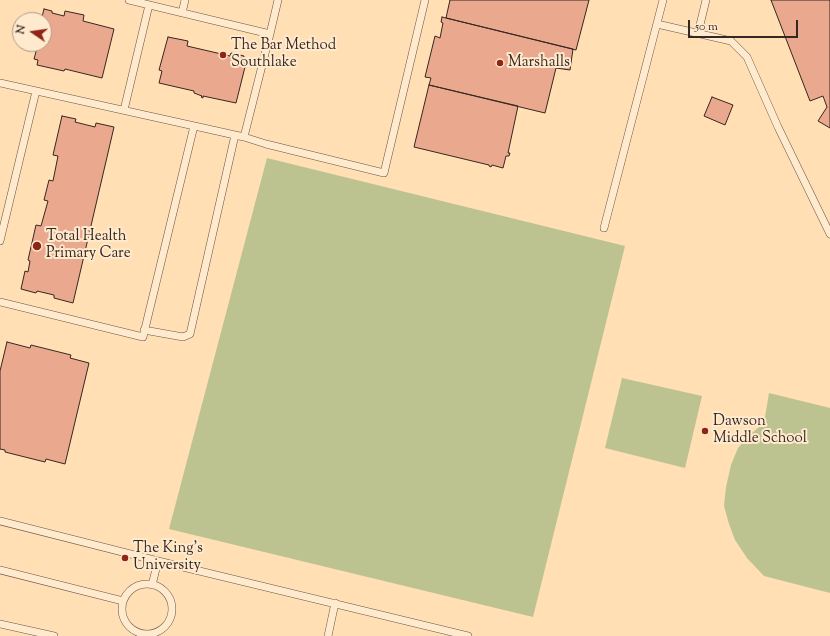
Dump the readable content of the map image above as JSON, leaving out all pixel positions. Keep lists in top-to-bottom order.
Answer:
{
  "places": [
    "The Bar Method Southlake",
    "Marshalls",
    "Total Health Primary Care",
    "Dawson Middle School",
    "The King’s University"
  ],
  "scale_bar": "50 m",
  "north": "left"
}
